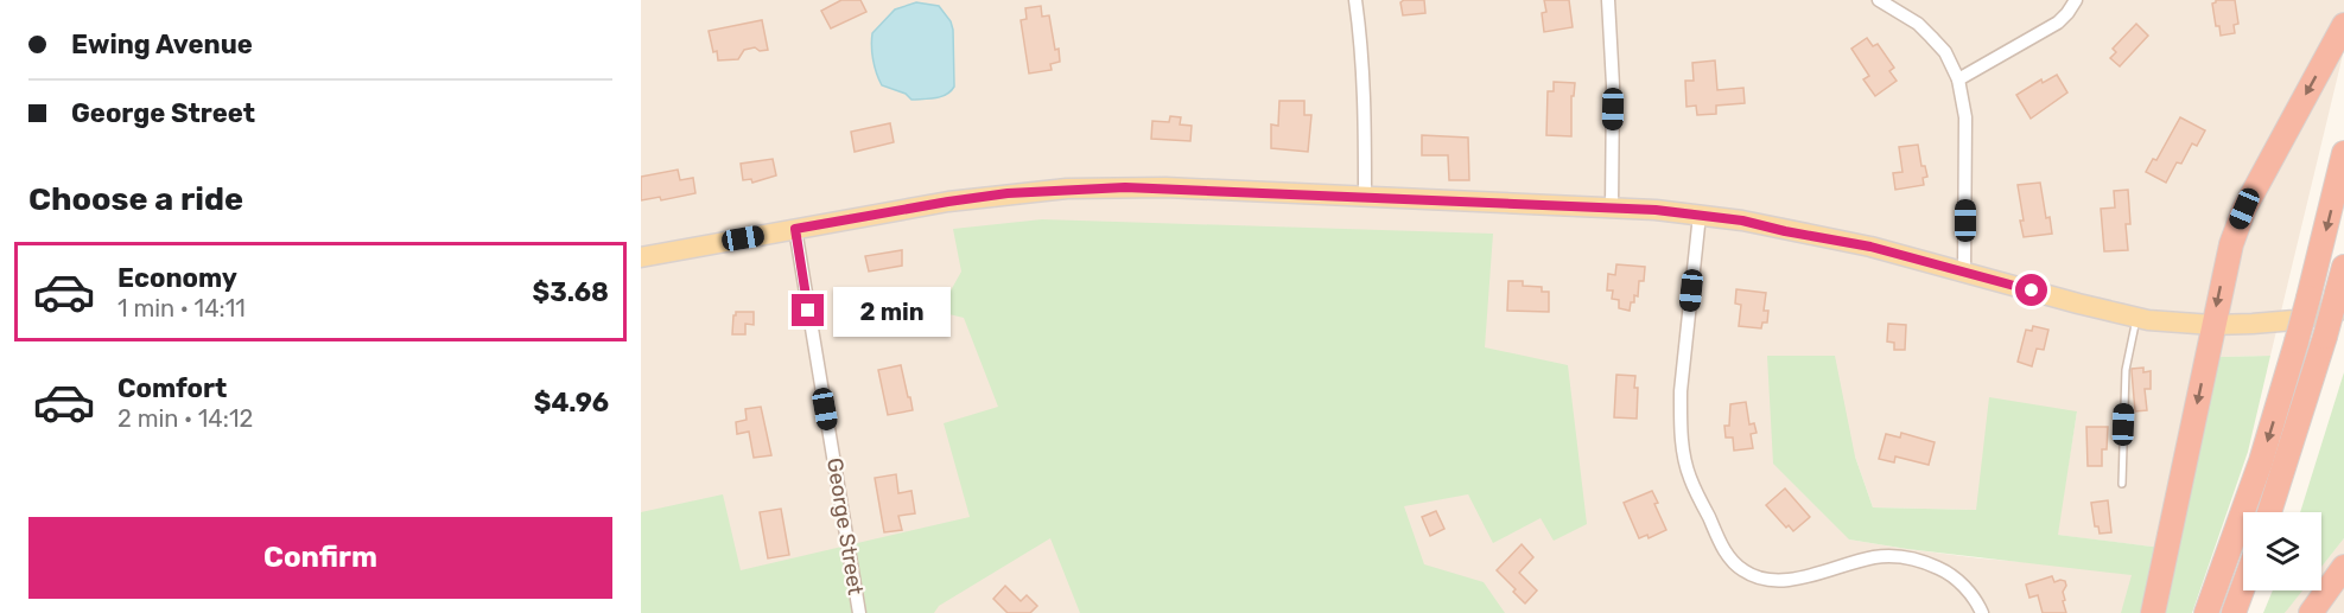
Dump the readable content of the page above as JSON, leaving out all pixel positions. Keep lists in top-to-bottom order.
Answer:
{
  "streets": {
    "street": ["George Street"]
  },
  "page": {
    "banner": ["Ewing Avenue", "George Street"],
    "heading": "Choose a ride",
    "list": [
      {
        "name": "Economy",
        "note": "1 min · 14:11",
        "value": "$3.68"
      },
      {
        "name": "Comfort",
        "note": "2 min · 14:12",
        "value": "$4.96"
      }
    ],
    "bubble": "2 min",
    "buttons": "Confirm"
  }
}
